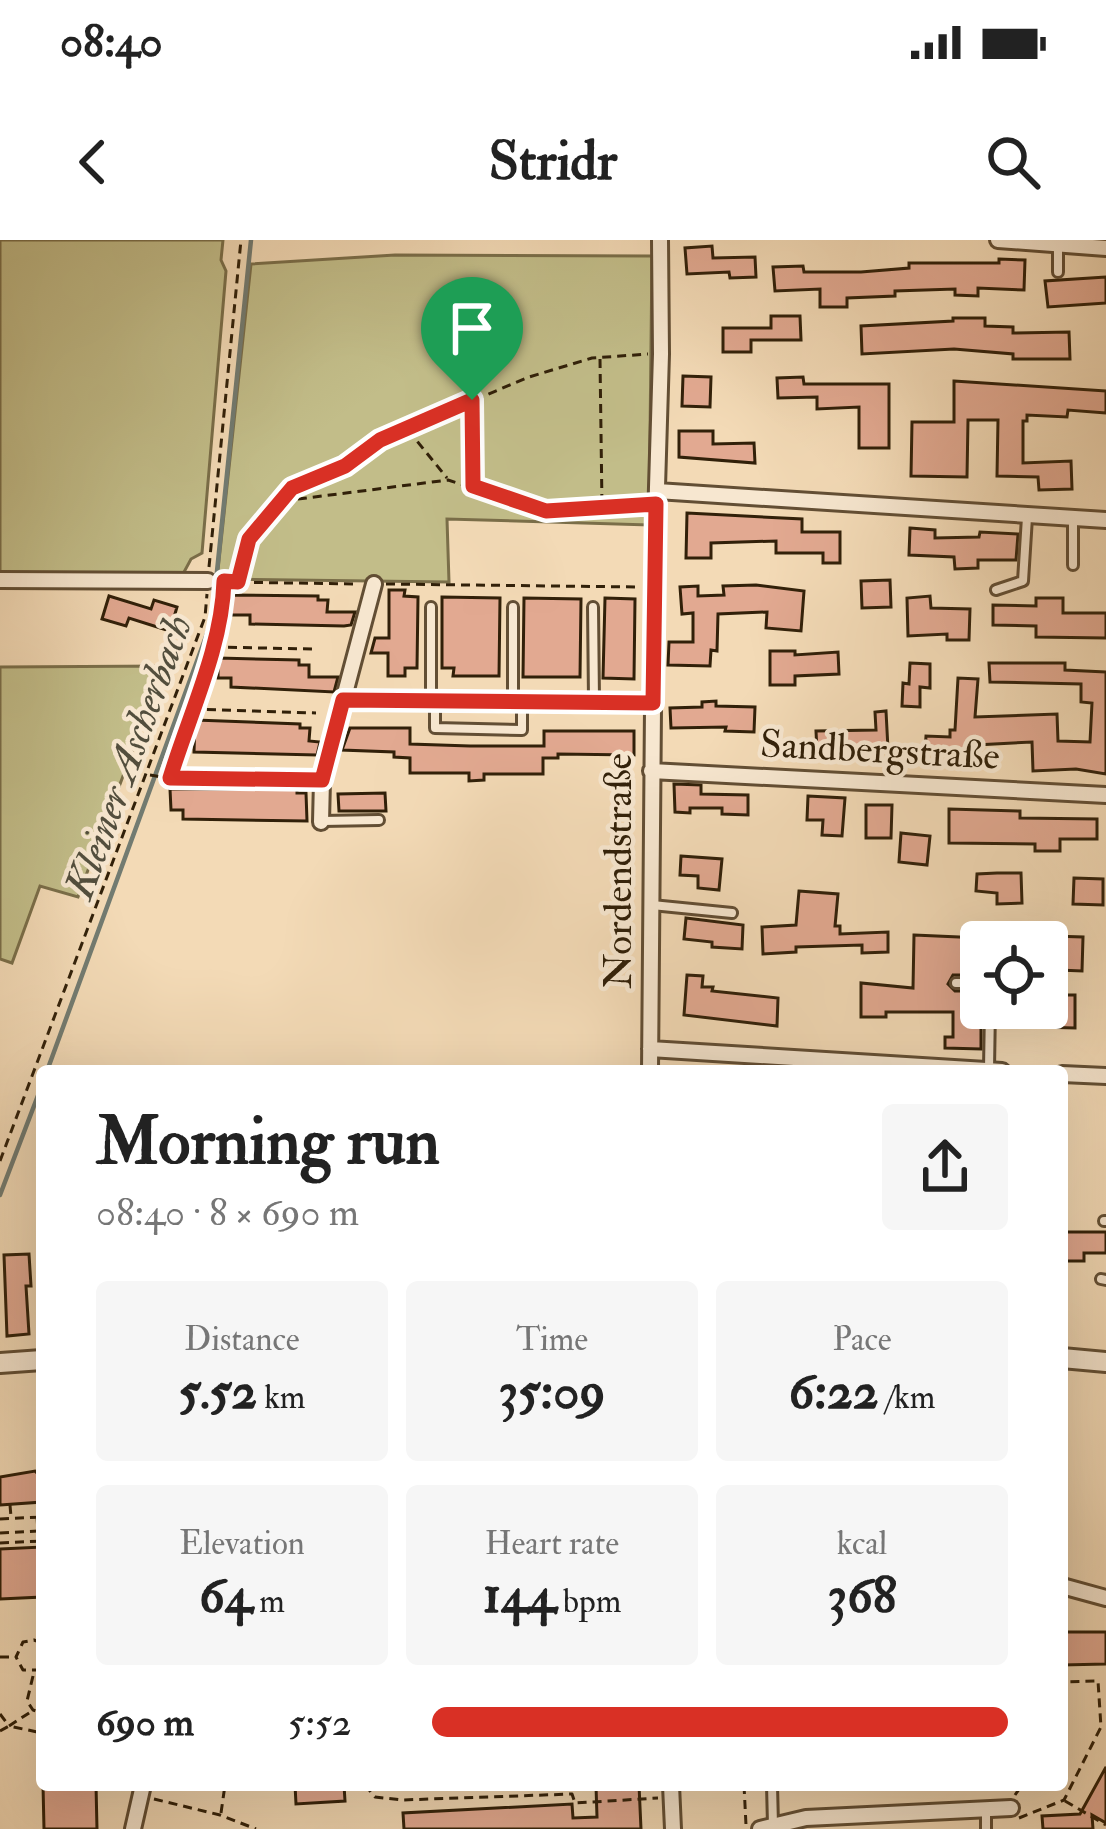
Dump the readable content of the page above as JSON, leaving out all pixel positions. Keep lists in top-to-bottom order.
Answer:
{
  "streets": {
    "street": ["Sandbergstraße", "Nordendstraße"]
  },
  "crossings": [
    ["Sandbergstraße", "Nordendstraße"]
  ],
  "water": ["Kleiner Ascherbach"],
  "page": {
    "status": "08:40",
    "header": "Stridr",
    "heading": ["Morning run", "08:40 · 8 × 690 m"],
    "stats": [
      ["Distance", "5.52 km"],
      ["Time", "35:09"],
      ["Pace", "6:22 /km"],
      ["Elevation", "64 m"],
      ["Heart rate", "144 bpm"],
      ["kcal", "368"]
    ],
    "list": [
      {
        "name": "690 m",
        "note": "5:52"
      }
    ]
  }
}
